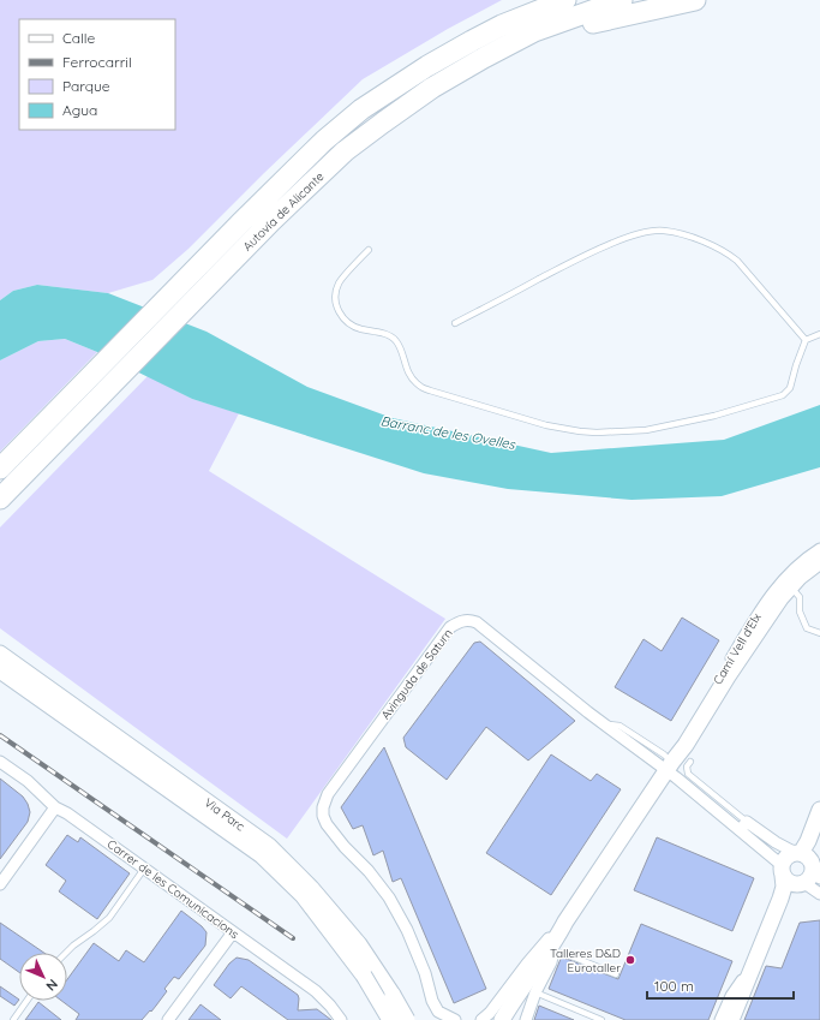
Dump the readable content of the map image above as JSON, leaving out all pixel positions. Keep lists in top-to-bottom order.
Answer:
{
  "streets": {
    "highway": ["Autovía de Alicante"],
    "main road": ["Camí Vell d'Elx", "Via Parc"],
    "street": ["Avinguda de Saturn", "Carrer de les Comunicacions"]
  },
  "crossings": [
    ["Camí Vell d'Elx", "Avinguda de Saturn"]
  ],
  "water": ["Barranc de les Ovelles"],
  "places": ["Talleres D&D Eurotaller"],
  "legend": [
    "Calle",
    "Ferrocarril",
    "Parque",
    "Agua"
  ],
  "scale_bar": "100 m",
  "north": "bottom right"
}
